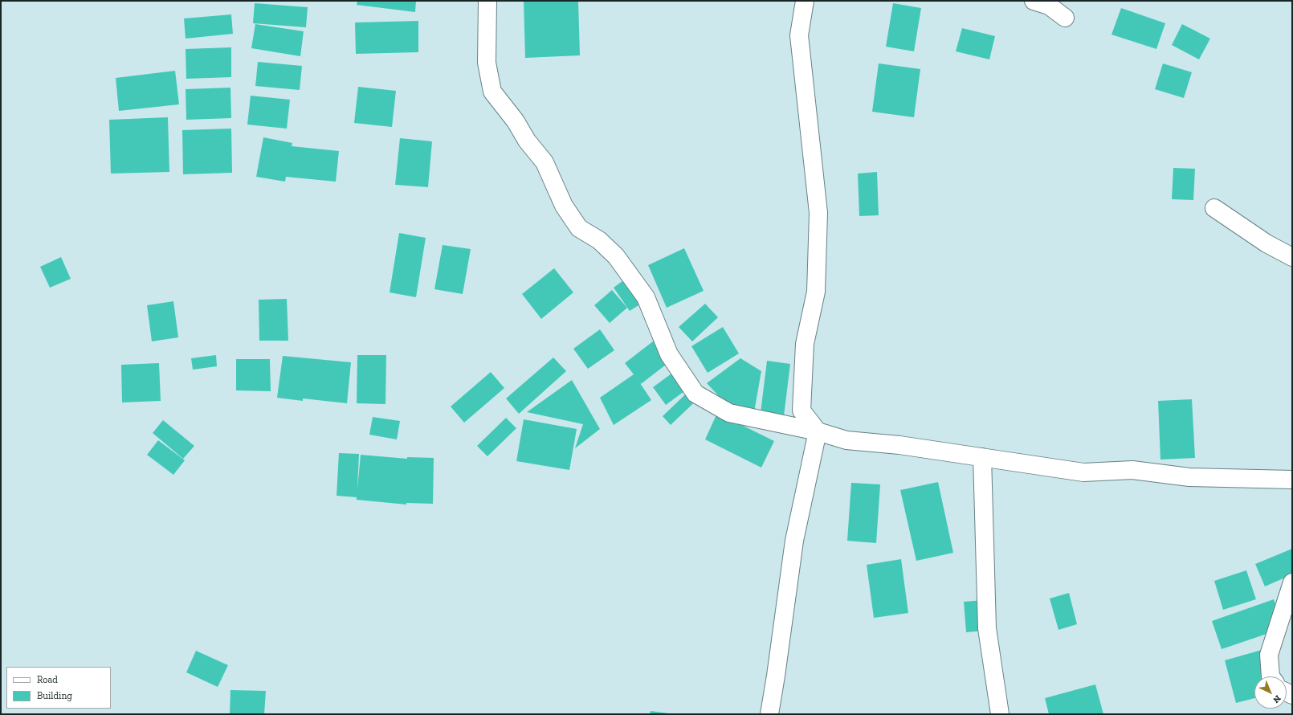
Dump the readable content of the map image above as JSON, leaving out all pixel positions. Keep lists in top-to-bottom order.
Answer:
{
  "legend": ["Road", "Building"],
  "north": "bottom right"
}
